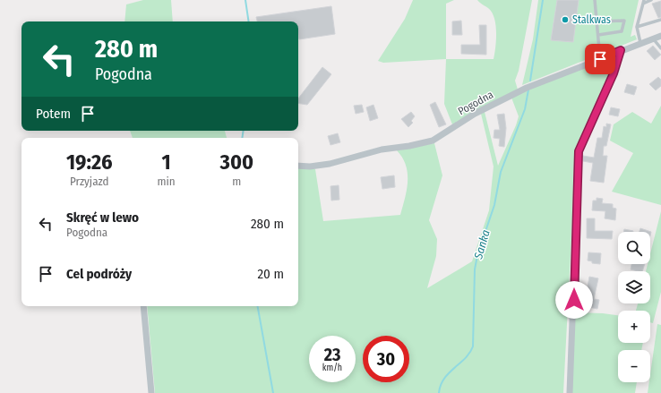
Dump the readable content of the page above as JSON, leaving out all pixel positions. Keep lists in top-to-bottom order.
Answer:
{
  "streets": {
    "street": ["Pogodna"]
  },
  "water": ["Sanka"],
  "places": ["Stalkwas"],
  "page": {
    "turn": ["280 m", "Pogodna"],
    "then": "Potem",
    "eta": [
      "19:26",
      "Przyjazd",
      "1",
      "min",
      "300",
      "m"
    ],
    "list": [
      {
        "name": "Skręć w lewo",
        "note": "Pogodna",
        "value": "280 m"
      },
      {
        "name": "Cel podróży",
        "value": "20 m"
      }
    ],
    "map_buttons": ["+", "−"],
    "speed": "23 km/h",
    "limit": "30"
  }
}
